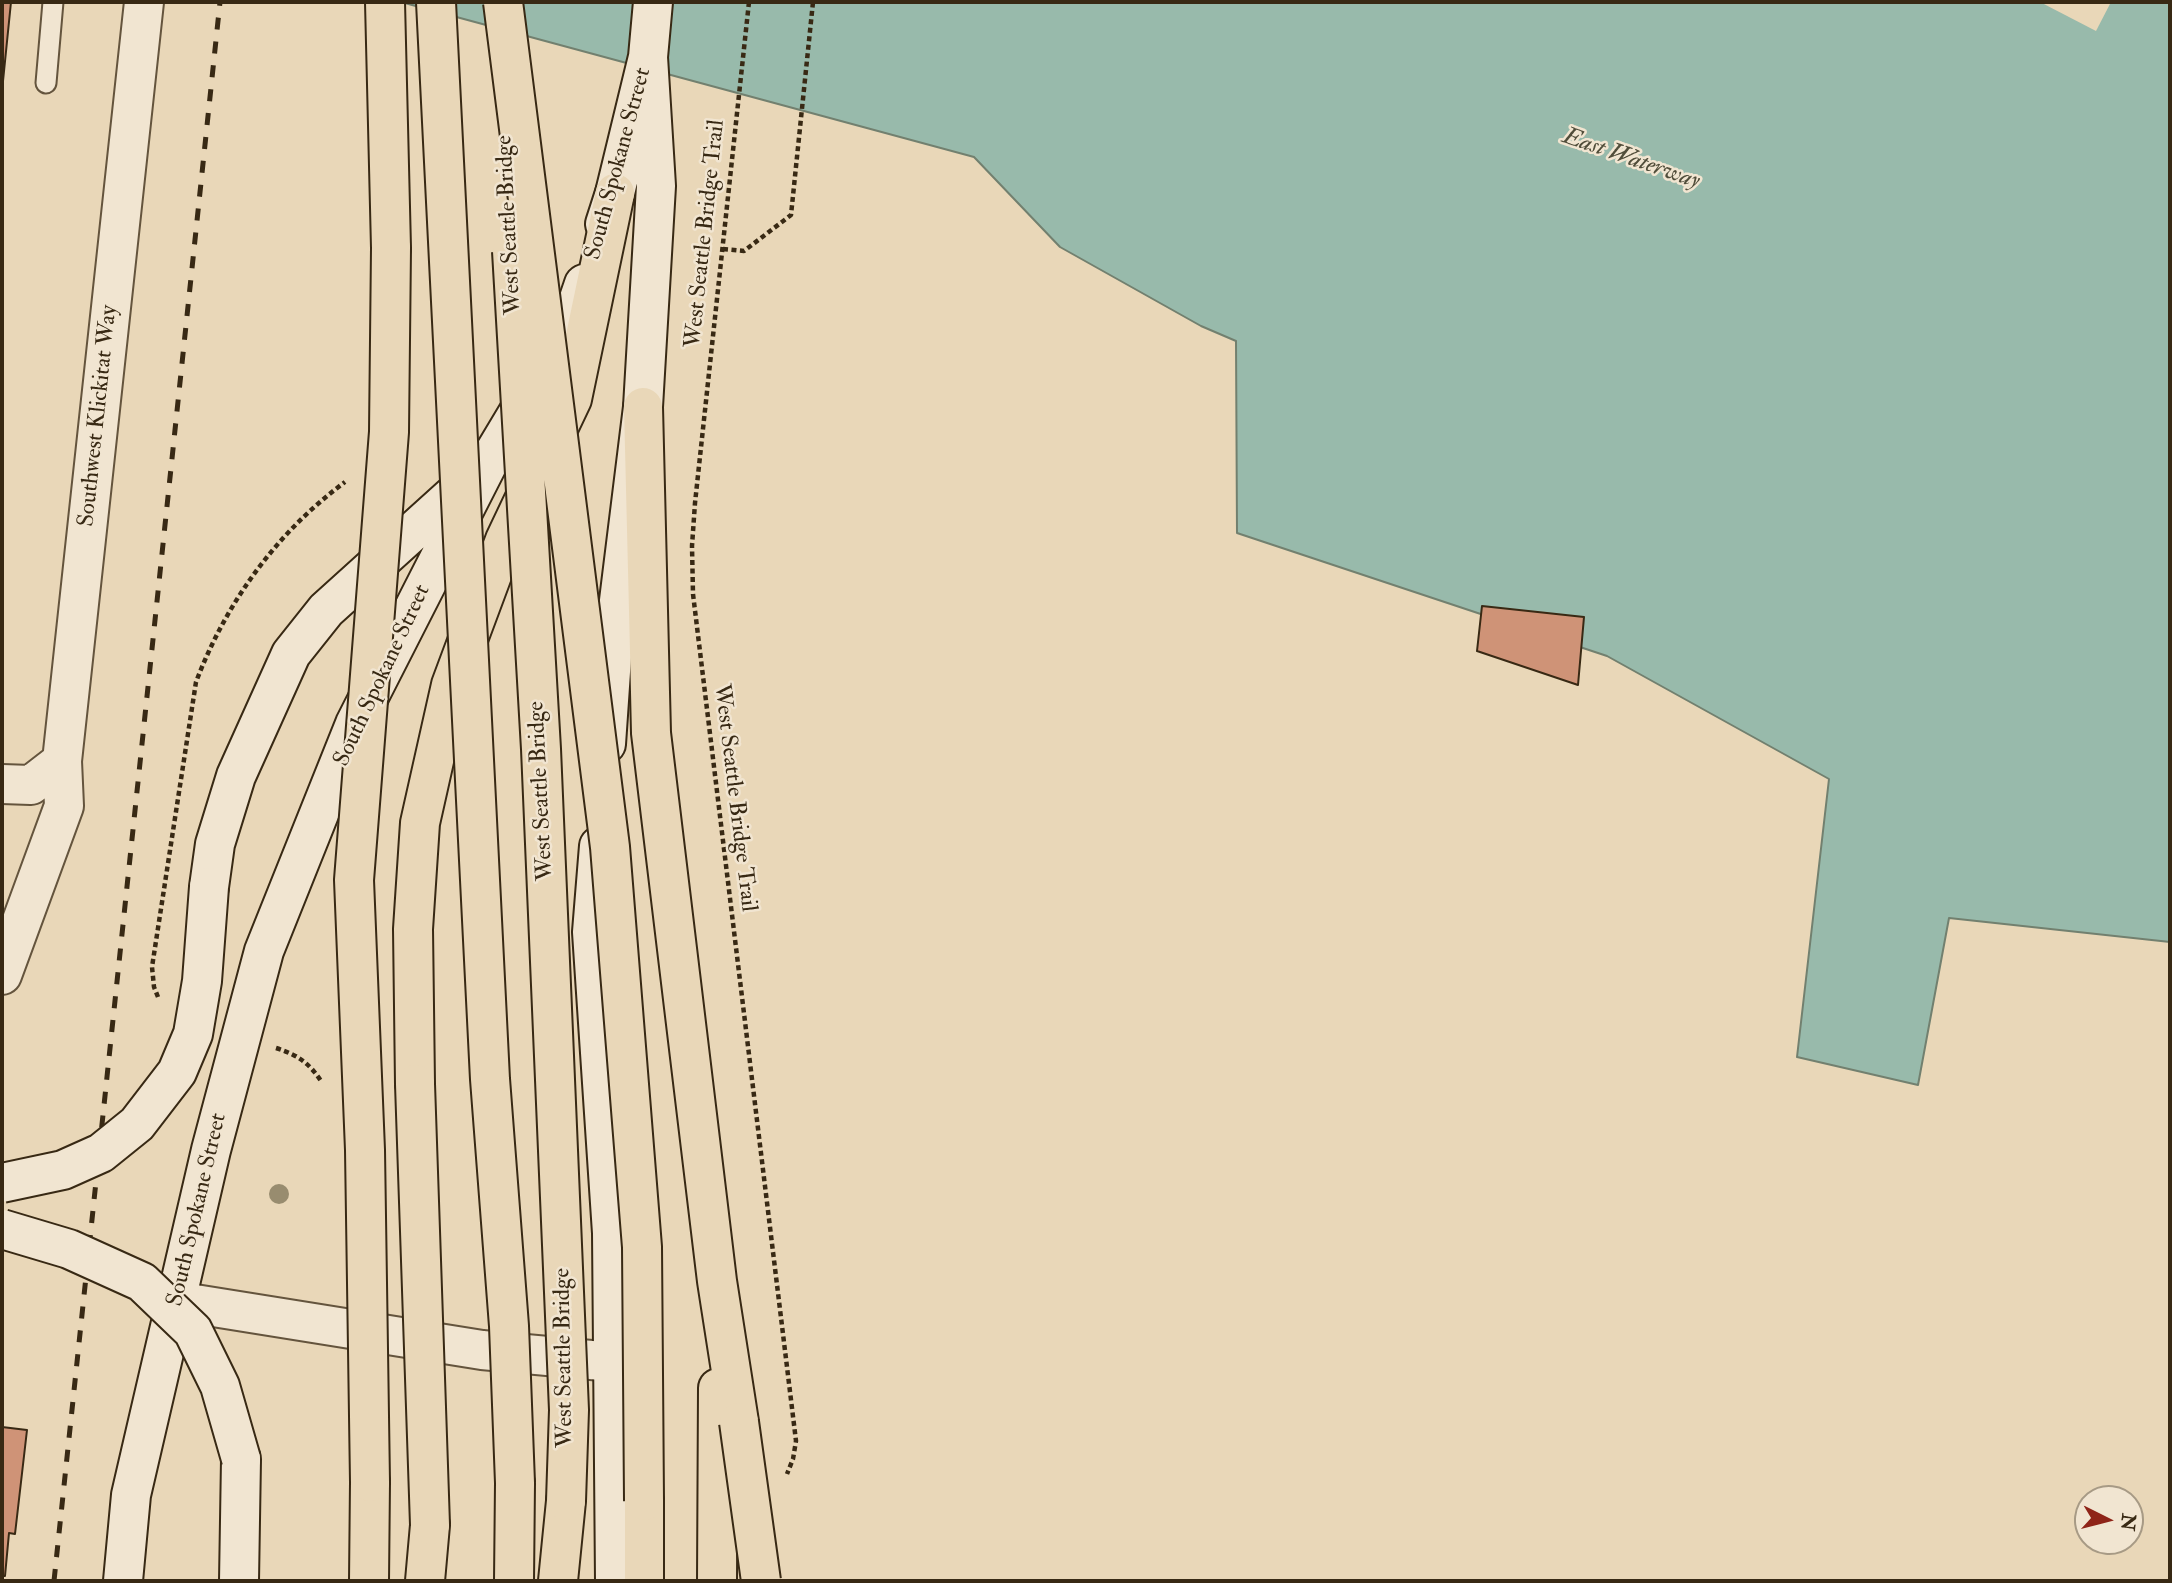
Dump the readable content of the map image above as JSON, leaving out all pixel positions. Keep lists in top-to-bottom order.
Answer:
{
  "streets": {
    "highway": ["West Seattle Bridge"],
    "main road": ["South Spokane Street", "Southwest Klickitat Way"],
    "path": ["West Seattle Bridge Trail"]
  },
  "water": ["East Waterway"],
  "north": "right"
}
